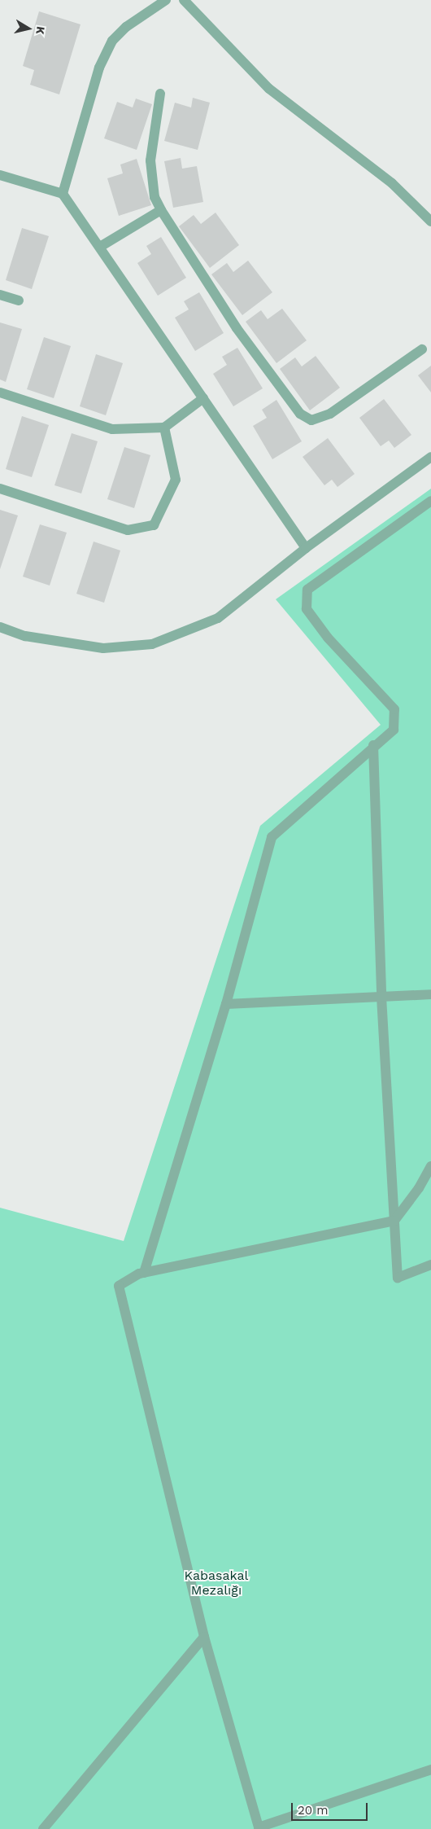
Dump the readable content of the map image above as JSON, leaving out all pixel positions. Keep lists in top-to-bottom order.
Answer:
{
  "parks": ["Kabasakal Mezalığı"],
  "scale_bar": "20 m",
  "north": "right"
}
